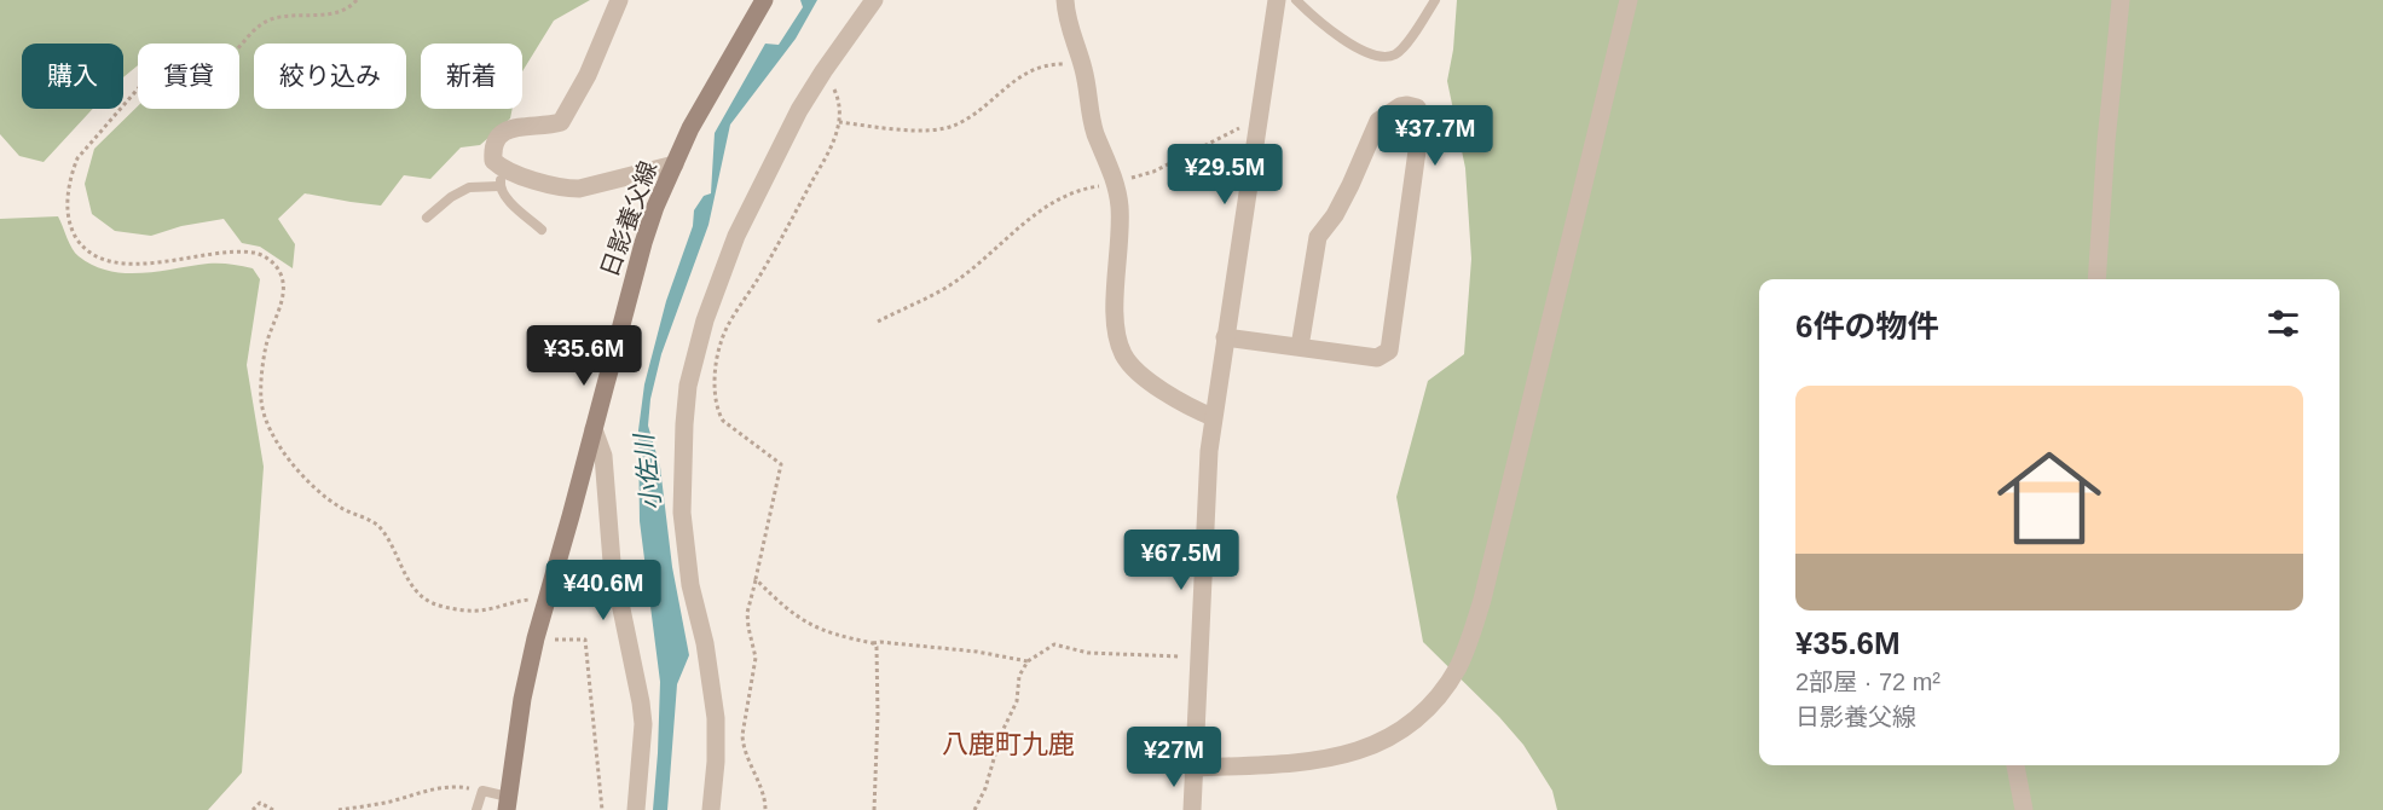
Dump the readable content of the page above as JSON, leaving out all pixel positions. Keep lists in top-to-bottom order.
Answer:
{
  "streets": {
    "main road": ["日影養父線"]
  },
  "districts": ["八鹿町九鹿"],
  "water": ["小佐川"],
  "page": {
    "chip": [
      "購入",
      "賃貸",
      "絞り込み",
      "新着"
    ],
    "price": [
      "¥37.7M",
      "¥29.5M",
      "¥35.6M",
      "¥67.5M",
      "¥40.6M",
      "¥27M"
    ],
    "heading": "6件の物件",
    "list": [
      {
        "name": "¥35.6M",
        "note": "2部屋 · 72 m² · 日影養父線"
      }
    ]
  }
}
